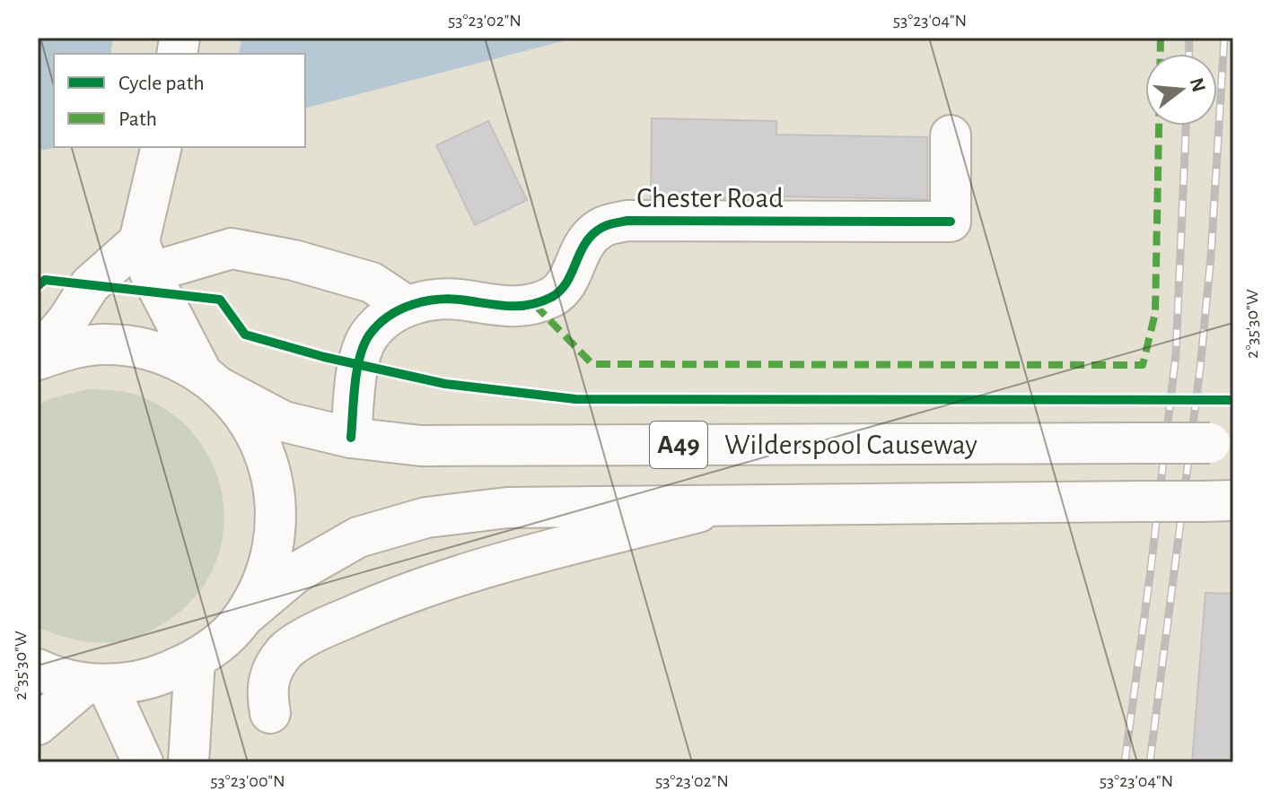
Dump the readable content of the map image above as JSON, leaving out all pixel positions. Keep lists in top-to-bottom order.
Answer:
{
  "streets": {
    "main road": ["Chester Road", "A49", "Wilderspool Causeway"]
  },
  "crossings": [
    ["Chester Road", "Wilderspool Causeway"],
    ["A49", "Wilderspool Causeway"]
  ],
  "legend": ["Cycle path", "Path"],
  "north": "right",
  "coordinates": [
    "53°23'02\"N",
    "53°23'04\"N",
    "2°35'30\"W",
    "53°23'00\"N"
  ]
}
